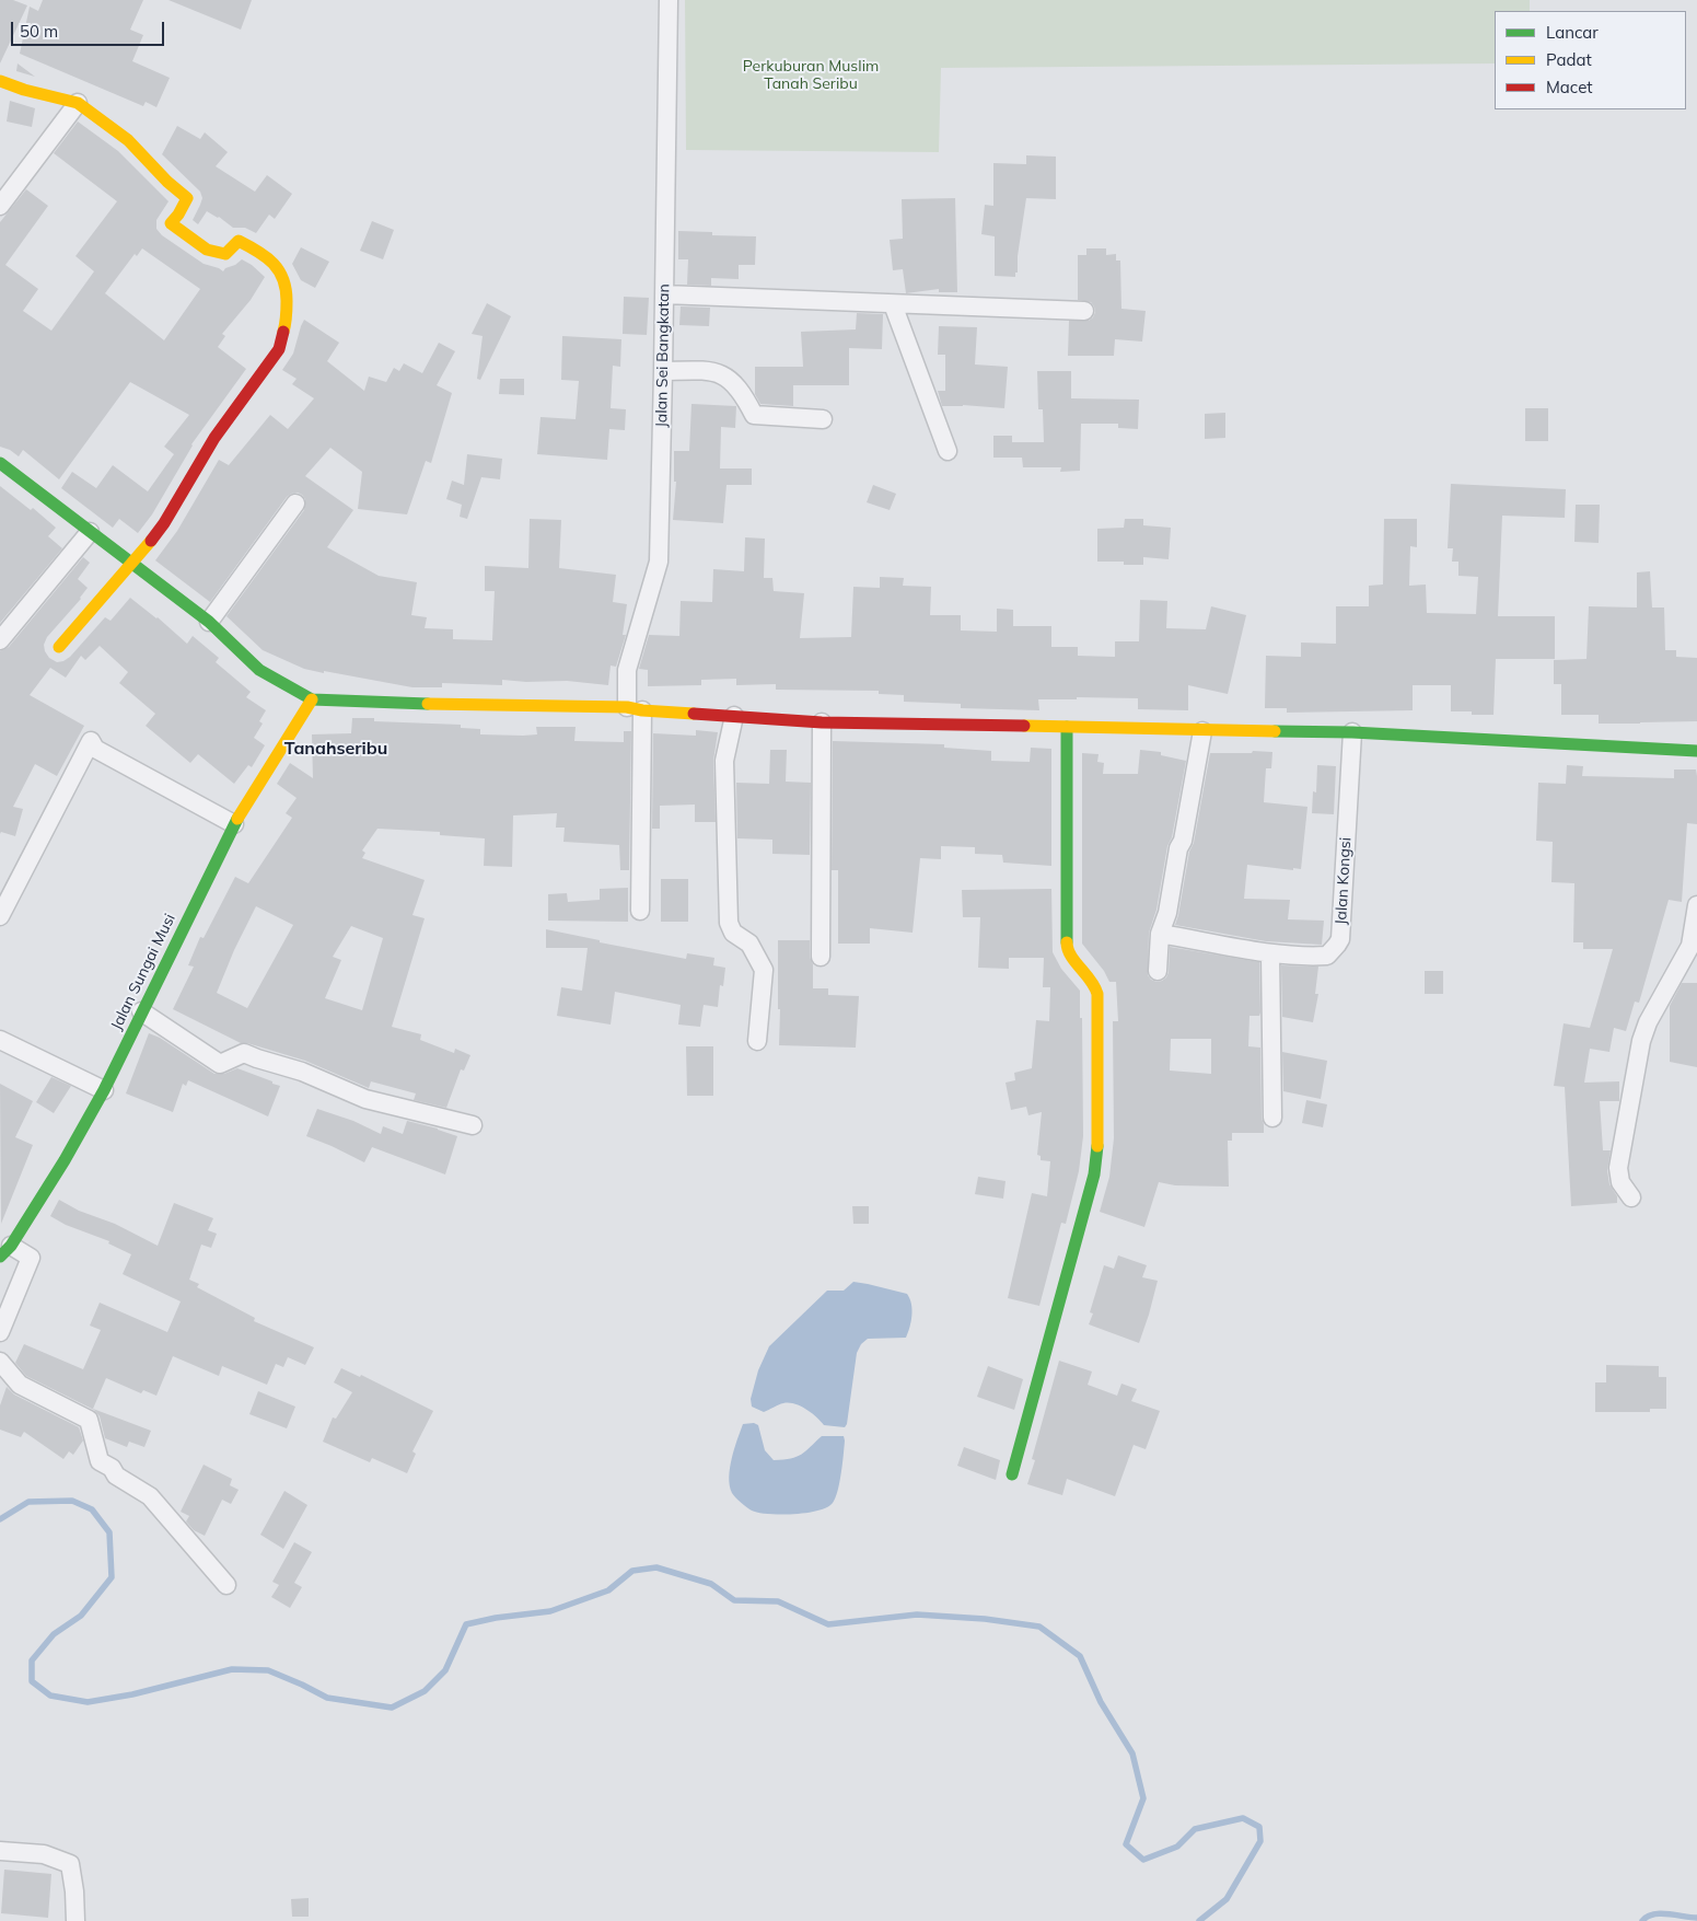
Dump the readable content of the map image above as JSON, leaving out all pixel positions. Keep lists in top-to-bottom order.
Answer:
{
  "streets": {
    "main road": ["Jalan Sungai Musi"],
    "street": ["Jalan Sei Bangkatan", "Jalan Kongsi"]
  },
  "districts": ["Tanahseribu"],
  "parks": ["Perkuburan Muslim Tanah Seribu"],
  "legend": ["Lancar", "Padat", "Macet"],
  "scale_bar": "50 m"
}
